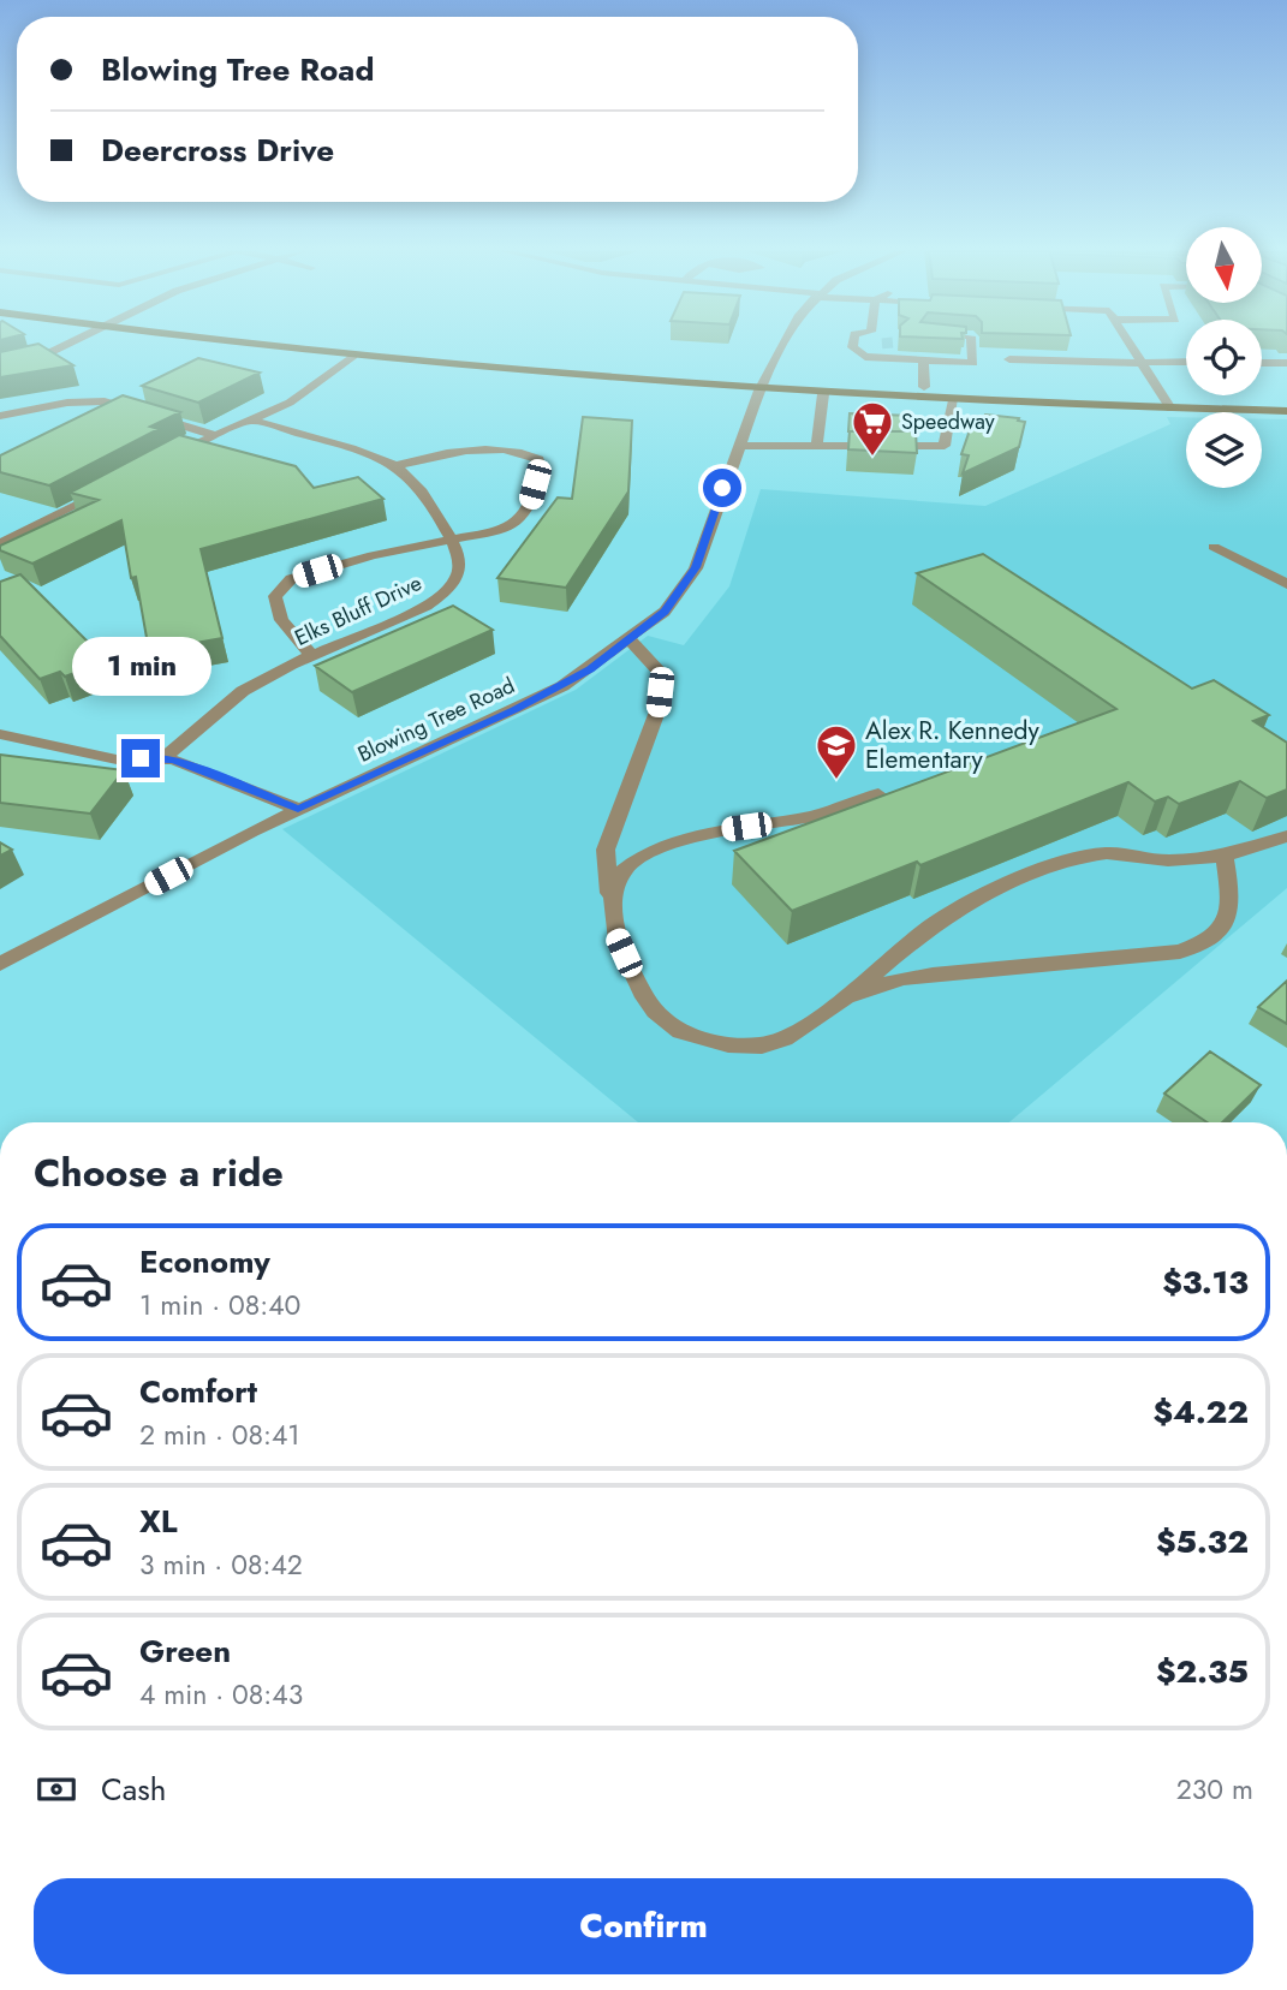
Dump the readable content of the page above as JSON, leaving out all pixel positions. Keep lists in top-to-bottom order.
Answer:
{
  "streets": {
    "street": ["Elks Bluff Drive", "Blowing Tree Road"]
  },
  "places": {
    "supermarket": ["Speedway"],
    "school or university": ["Alex R. Kennedy Elementary"]
  },
  "north": "bottom",
  "page": {
    "banner": ["Blowing Tree Road", "Deercross Drive"],
    "bubble": "1 min",
    "heading": "Choose a ride",
    "list": [
      {
        "name": "Economy",
        "note": "1 min · 08:40",
        "value": "$3.13"
      },
      {
        "name": "Comfort",
        "note": "2 min · 08:41",
        "value": "$4.22"
      },
      {
        "name": "XL",
        "note": "3 min · 08:42",
        "value": "$5.32"
      },
      {
        "name": "Green",
        "note": "4 min · 08:43",
        "value": "$2.35"
      }
    ],
    "pay": ["Cash", "230 m"],
    "buttons": "Confirm"
  }
}
